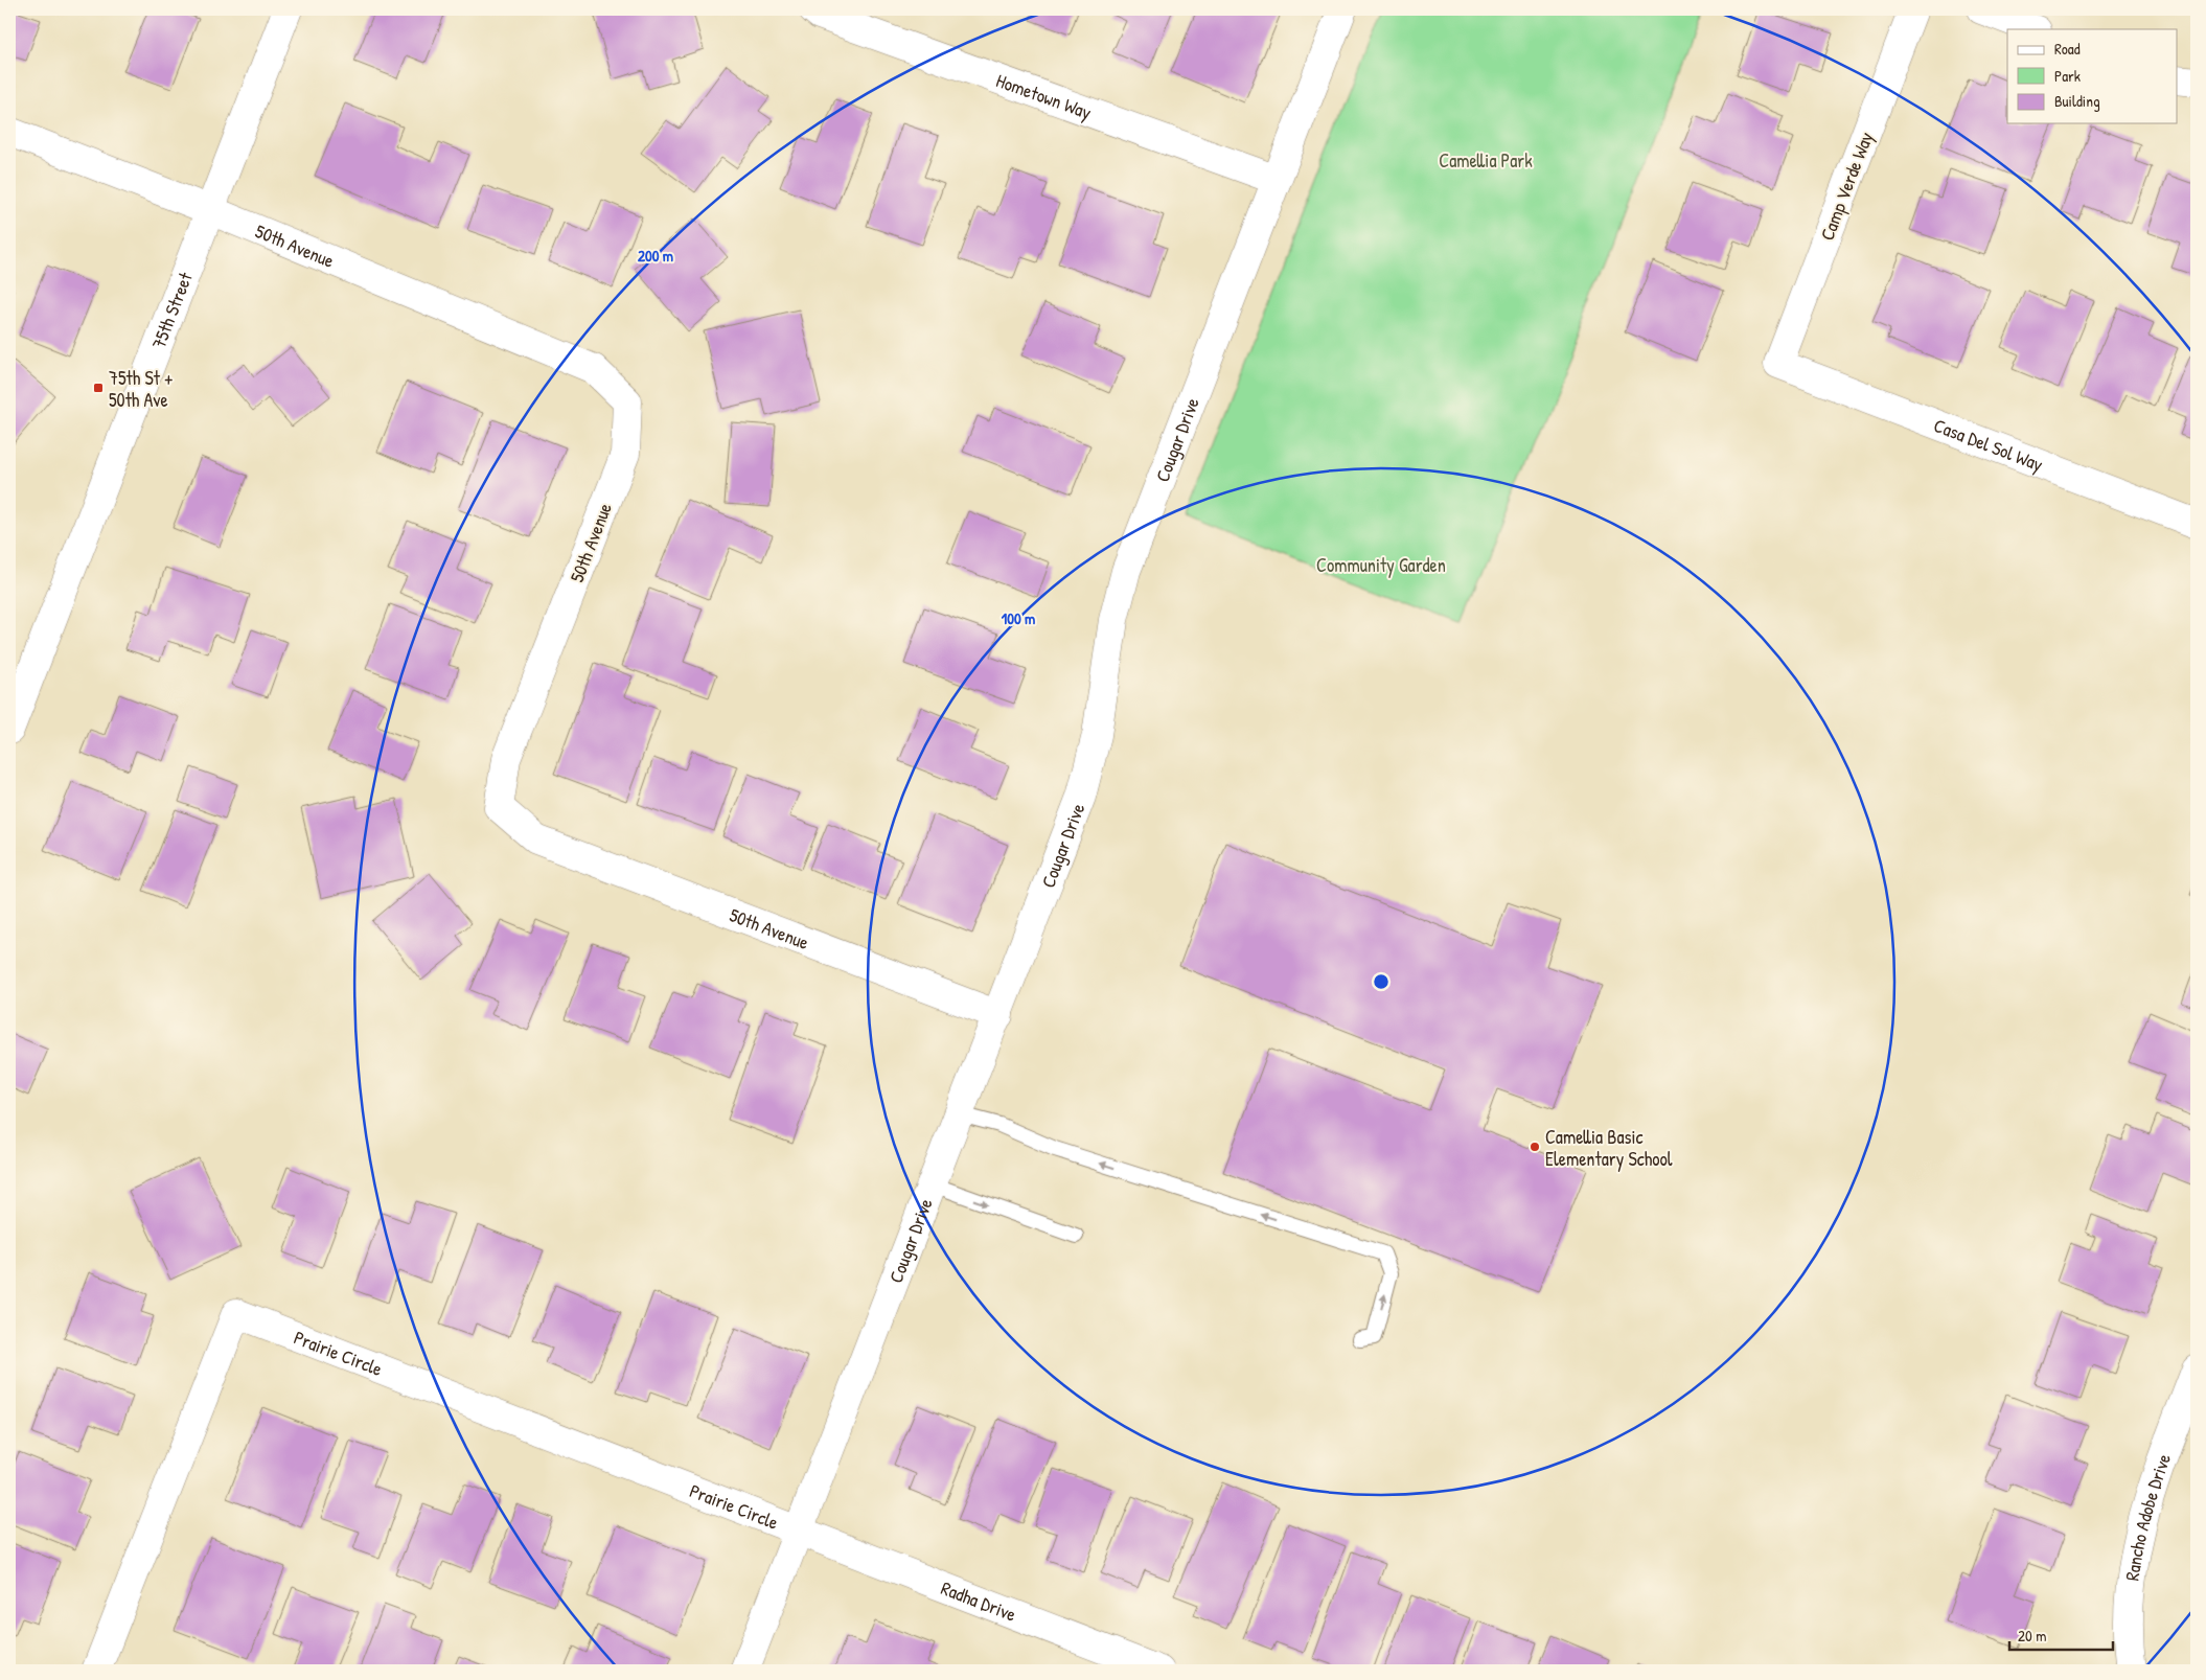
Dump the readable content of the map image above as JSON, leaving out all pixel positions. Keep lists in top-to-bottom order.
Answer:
{
  "streets": {
    "street": [
      "Hometown Way",
      "Camp Verde Way",
      "50th Avenue",
      "75th Street",
      "Cougar Drive",
      "Casa Del Sol Way",
      "Prairie Circle",
      "Rancho Adobe Drive",
      "Radha Drive"
    ]
  },
  "crossings": [
    ["Hometown Way", "Cougar Drive"],
    ["Camp Verde Way", "Casa Del Sol Way"],
    ["50th Avenue", "75th Street"],
    ["50th Avenue", "Cougar Drive"],
    ["Cougar Drive", "Prairie Circle"],
    ["Cougar Drive", "Radha Drive"],
    ["Prairie Circle", "Radha Drive"]
  ],
  "parks": ["Camellia Park", "Community Garden"],
  "places": {
    "transit": ["75th St + 50th Ave"],
    "other": ["Camellia Basic Elementary School"]
  },
  "legend": ["Road", "Park", "Building"],
  "scale_bar": "20 m",
  "rings": ["200 m", "100 m"]
}
